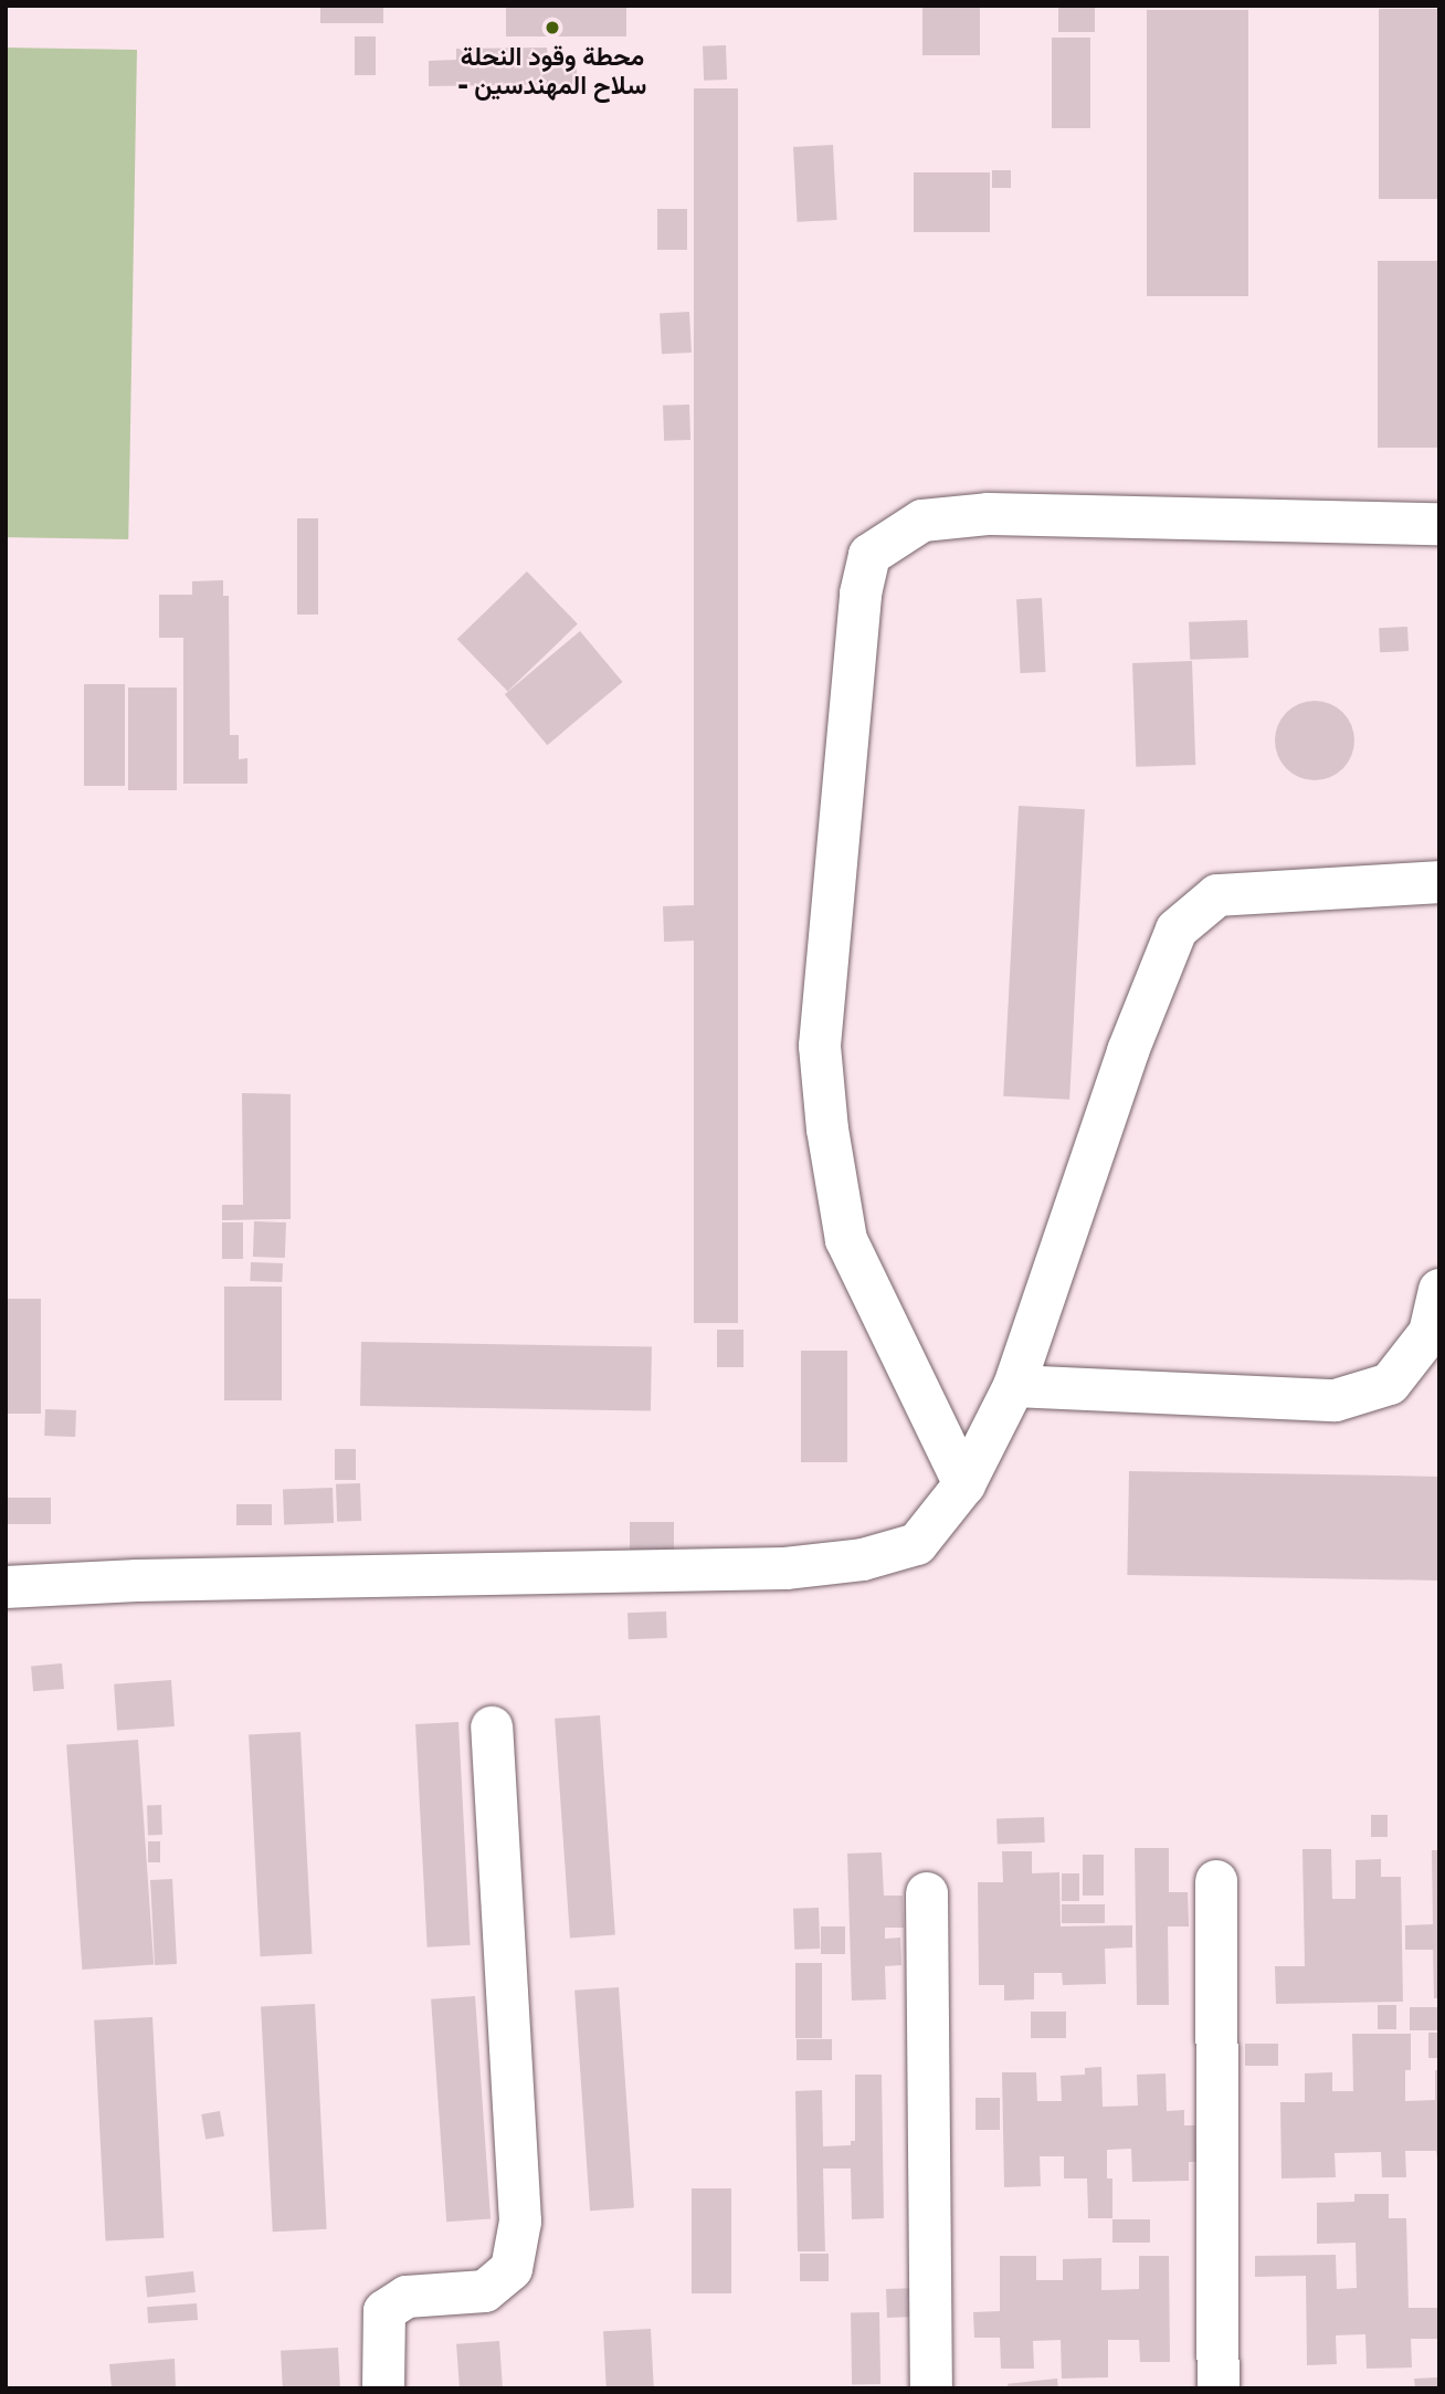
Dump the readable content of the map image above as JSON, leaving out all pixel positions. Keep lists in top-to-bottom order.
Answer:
{
  "places": ["محطة وقود النحلة - سلاح المهندسين"]
}
